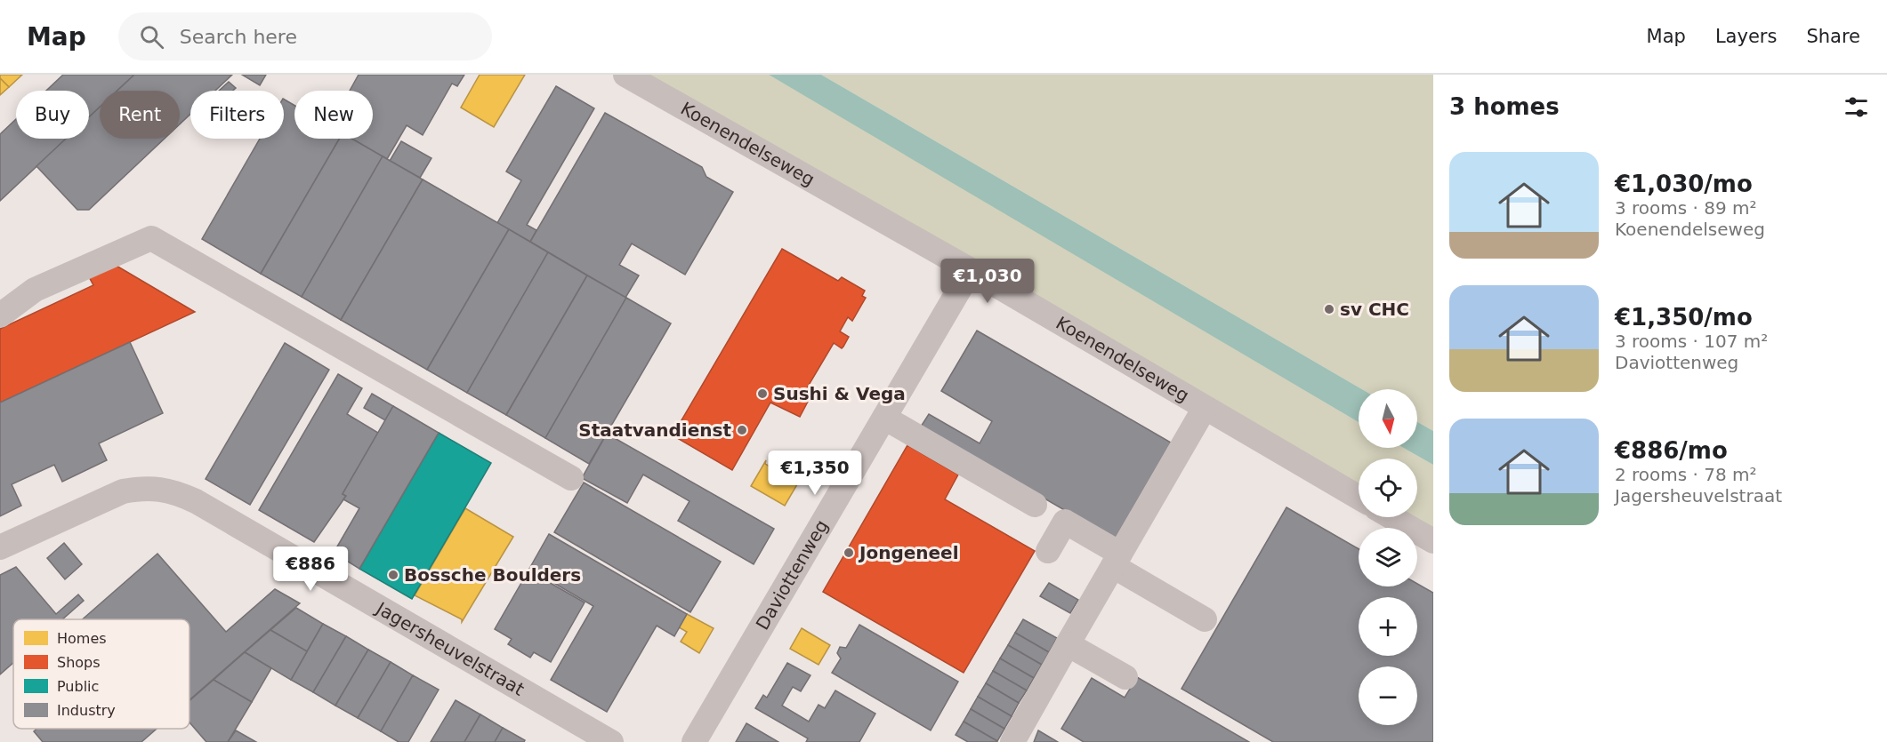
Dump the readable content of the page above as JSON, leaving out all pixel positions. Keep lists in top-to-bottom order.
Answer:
{
  "streets": {
    "street": ["Koenendelseweg", "Daviottenweg", "Jagersheuvelstraat"]
  },
  "crossings": [
    ["Koenendelseweg", "Daviottenweg"]
  ],
  "places": [
    "sv CHC",
    "Sushi & Vega",
    "Staatvandienst",
    "Jongeneel",
    "Bossche Boulders"
  ],
  "legend": [
    "Homes",
    "Shops",
    "Public",
    "Industry"
  ],
  "north": "bottom",
  "page": {
    "header": "Map",
    "search": "Search here",
    "nav": ["Map", "Layers", "Share"],
    "heading": "3 homes",
    "chip": [
      "Buy",
      "Rent",
      "Filters",
      "New"
    ],
    "list": [
      {
        "name": "€1,030/mo",
        "note": "3 rooms · 89 m² · Koenendelseweg"
      },
      {
        "name": "€1,350/mo",
        "note": "3 rooms · 107 m² · Daviottenweg"
      },
      {
        "name": "€886/mo",
        "note": "2 rooms · 78 m² · Jagersheuvelstraat"
      }
    ],
    "price": ["€1,030", "€1,350", "€886"],
    "map_buttons": ["+", "−"]
  }
}
